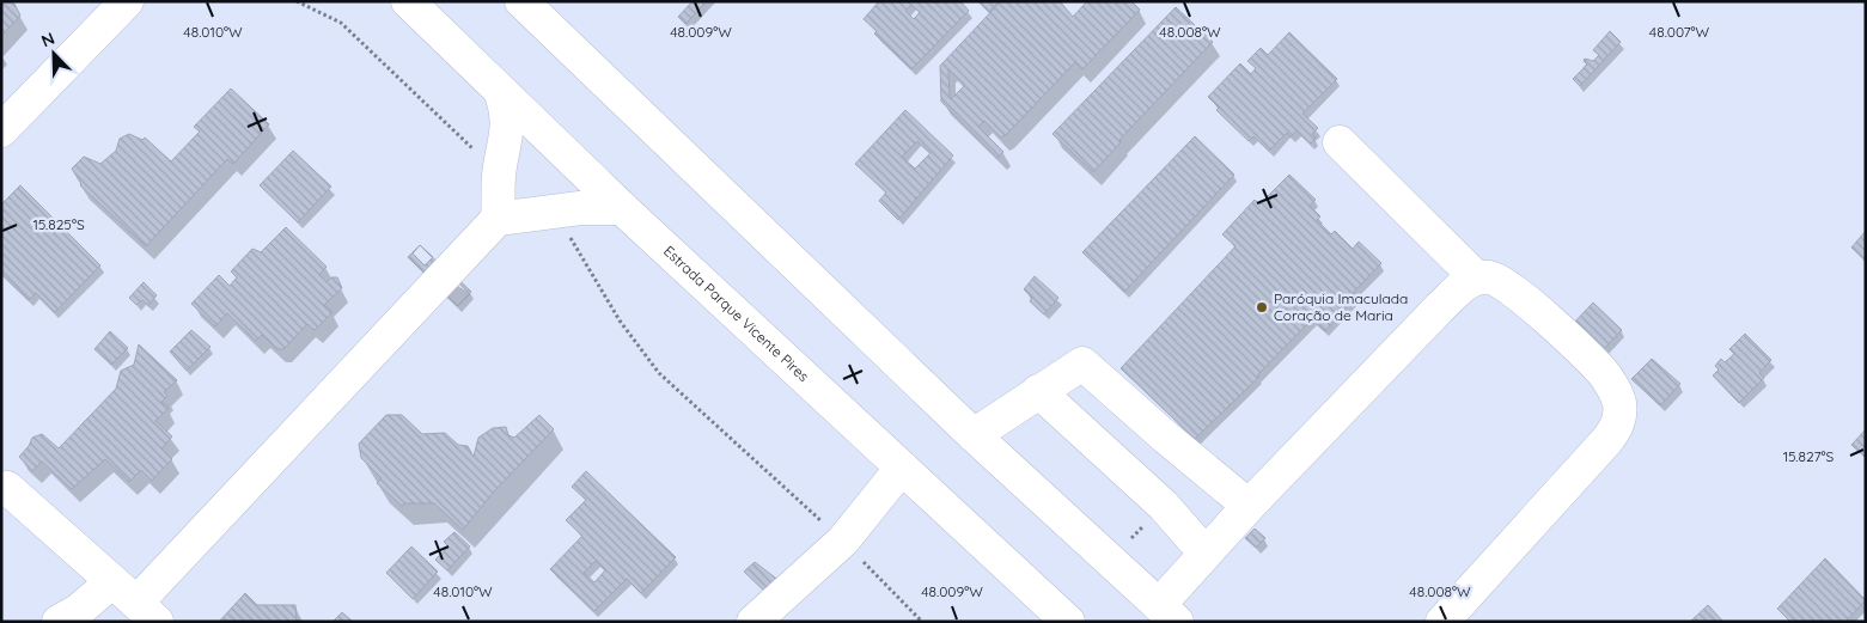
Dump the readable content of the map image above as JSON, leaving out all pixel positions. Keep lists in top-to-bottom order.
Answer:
{
  "streets": {
    "main road": ["Estrada Parque Vicente Pires"]
  },
  "places": ["Paróquia Imaculada Coração de Maria"],
  "north": "top left",
  "coordinates": [
    "48.010°W",
    "48.009°W",
    "48.008°W",
    "48.007°W",
    "15.825°S",
    "15.827°S"
  ]
}
